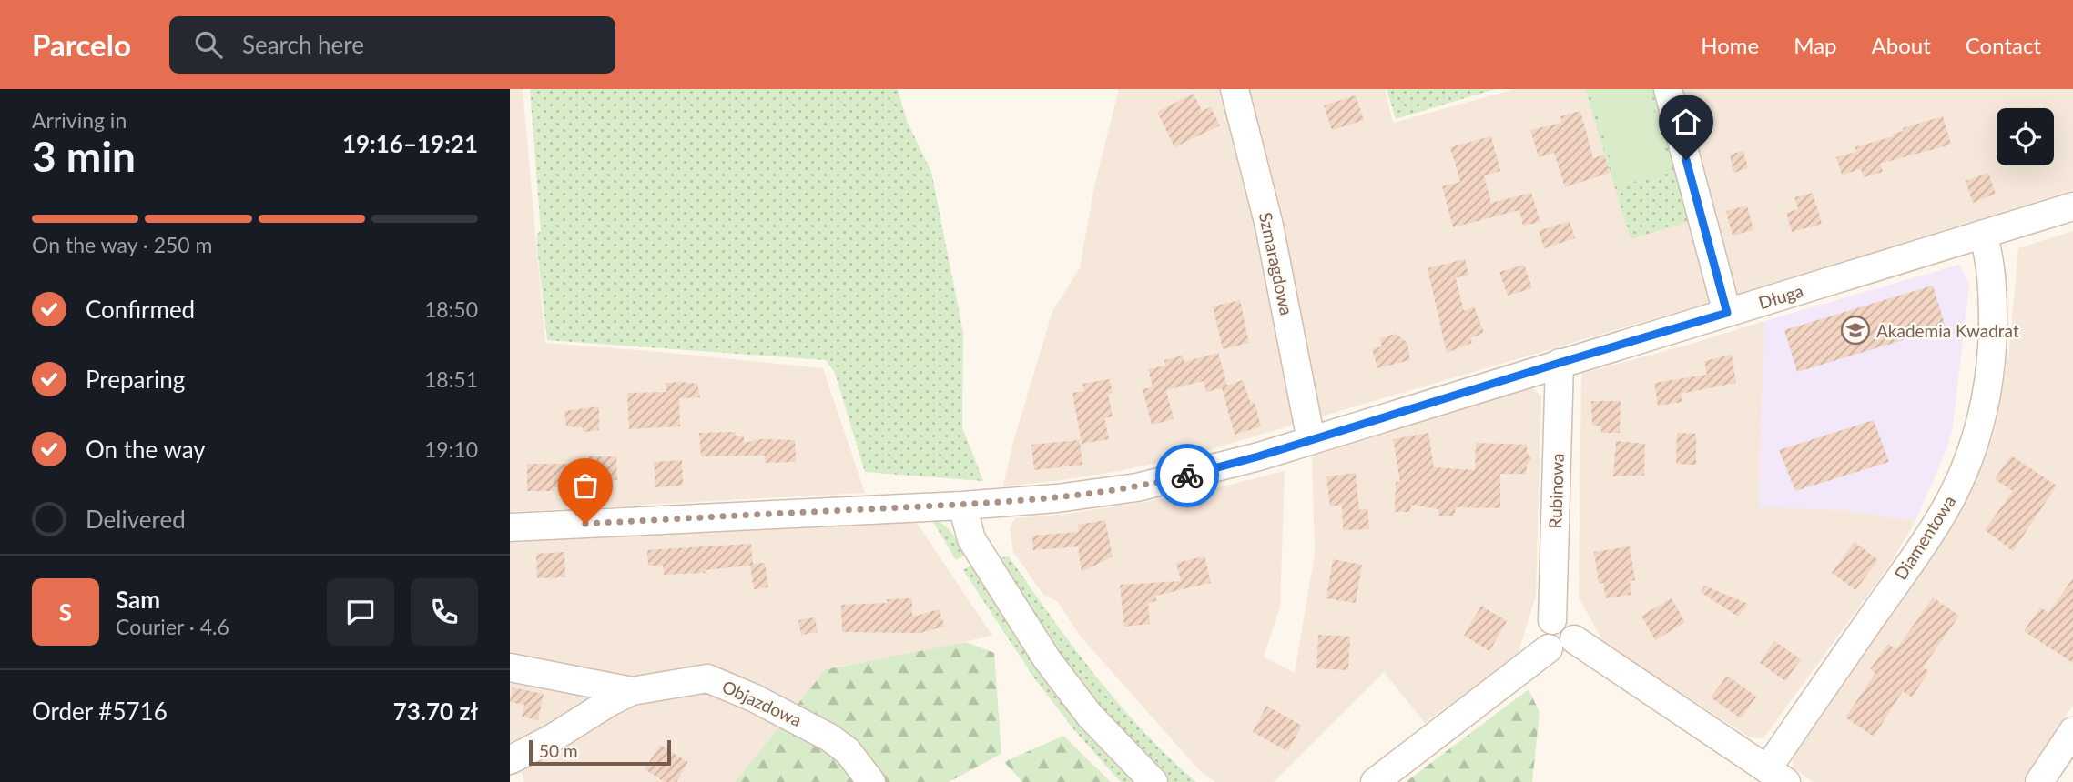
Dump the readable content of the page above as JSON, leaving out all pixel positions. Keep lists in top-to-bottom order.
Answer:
{
  "streets": {
    "street": [
      "Szmaragdowa",
      "Długa",
      "Rubinowa",
      "Diamentowa",
      "Objazdowa"
    ]
  },
  "crossings": [
    ["Szmaragdowa", "Długa"],
    ["Długa", "Rubinowa"],
    ["Długa", "Diamentowa"]
  ],
  "places": {
    "school or university": ["Akademia Kwadrat"]
  },
  "scale_bar": "50 m",
  "page": {
    "header": "Parcelo",
    "search": "Search here",
    "nav": [
      "Home",
      "Map",
      "About",
      "Contact"
    ],
    "heading": ["3 min", "Arriving in", "19:16–19:21"],
    "panel": [
      "Sam",
      "Courier · 4.6",
      "Order #5716",
      "73.70 zł"
    ],
    "bar": "On the way · 250 m",
    "list": [
      ["Confirmed", "18:50"],
      ["Preparing", "18:51"],
      ["On the way", "19:10"],
      "Delivered"
    ],
    "round": "S",
    "scale": "50 m"
  }
}
